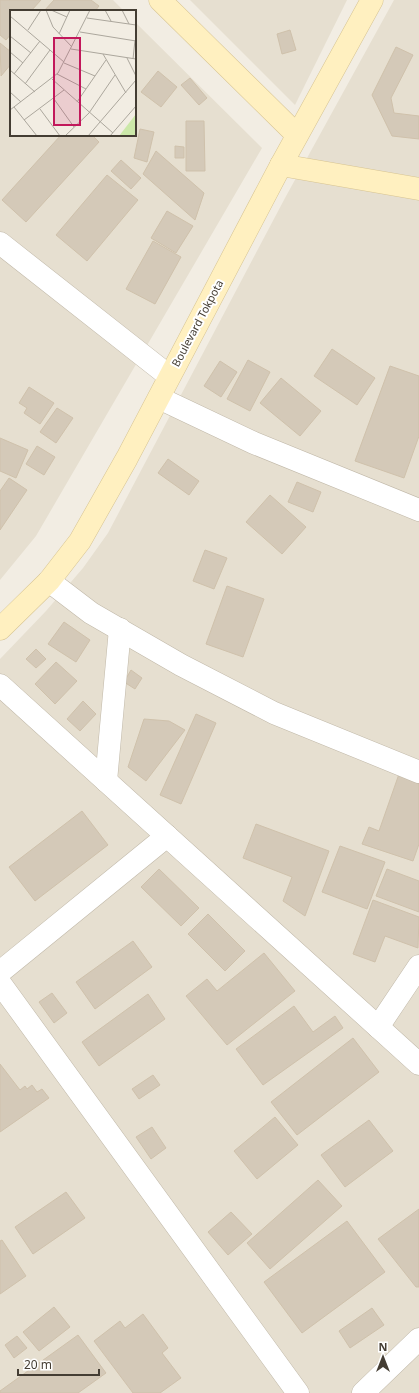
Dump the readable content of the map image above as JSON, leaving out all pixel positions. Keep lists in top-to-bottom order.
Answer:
{
  "streets": {
    "street": ["Boulevard Tokpota"]
  },
  "scale_bar": "20 m",
  "north": "top"
}
